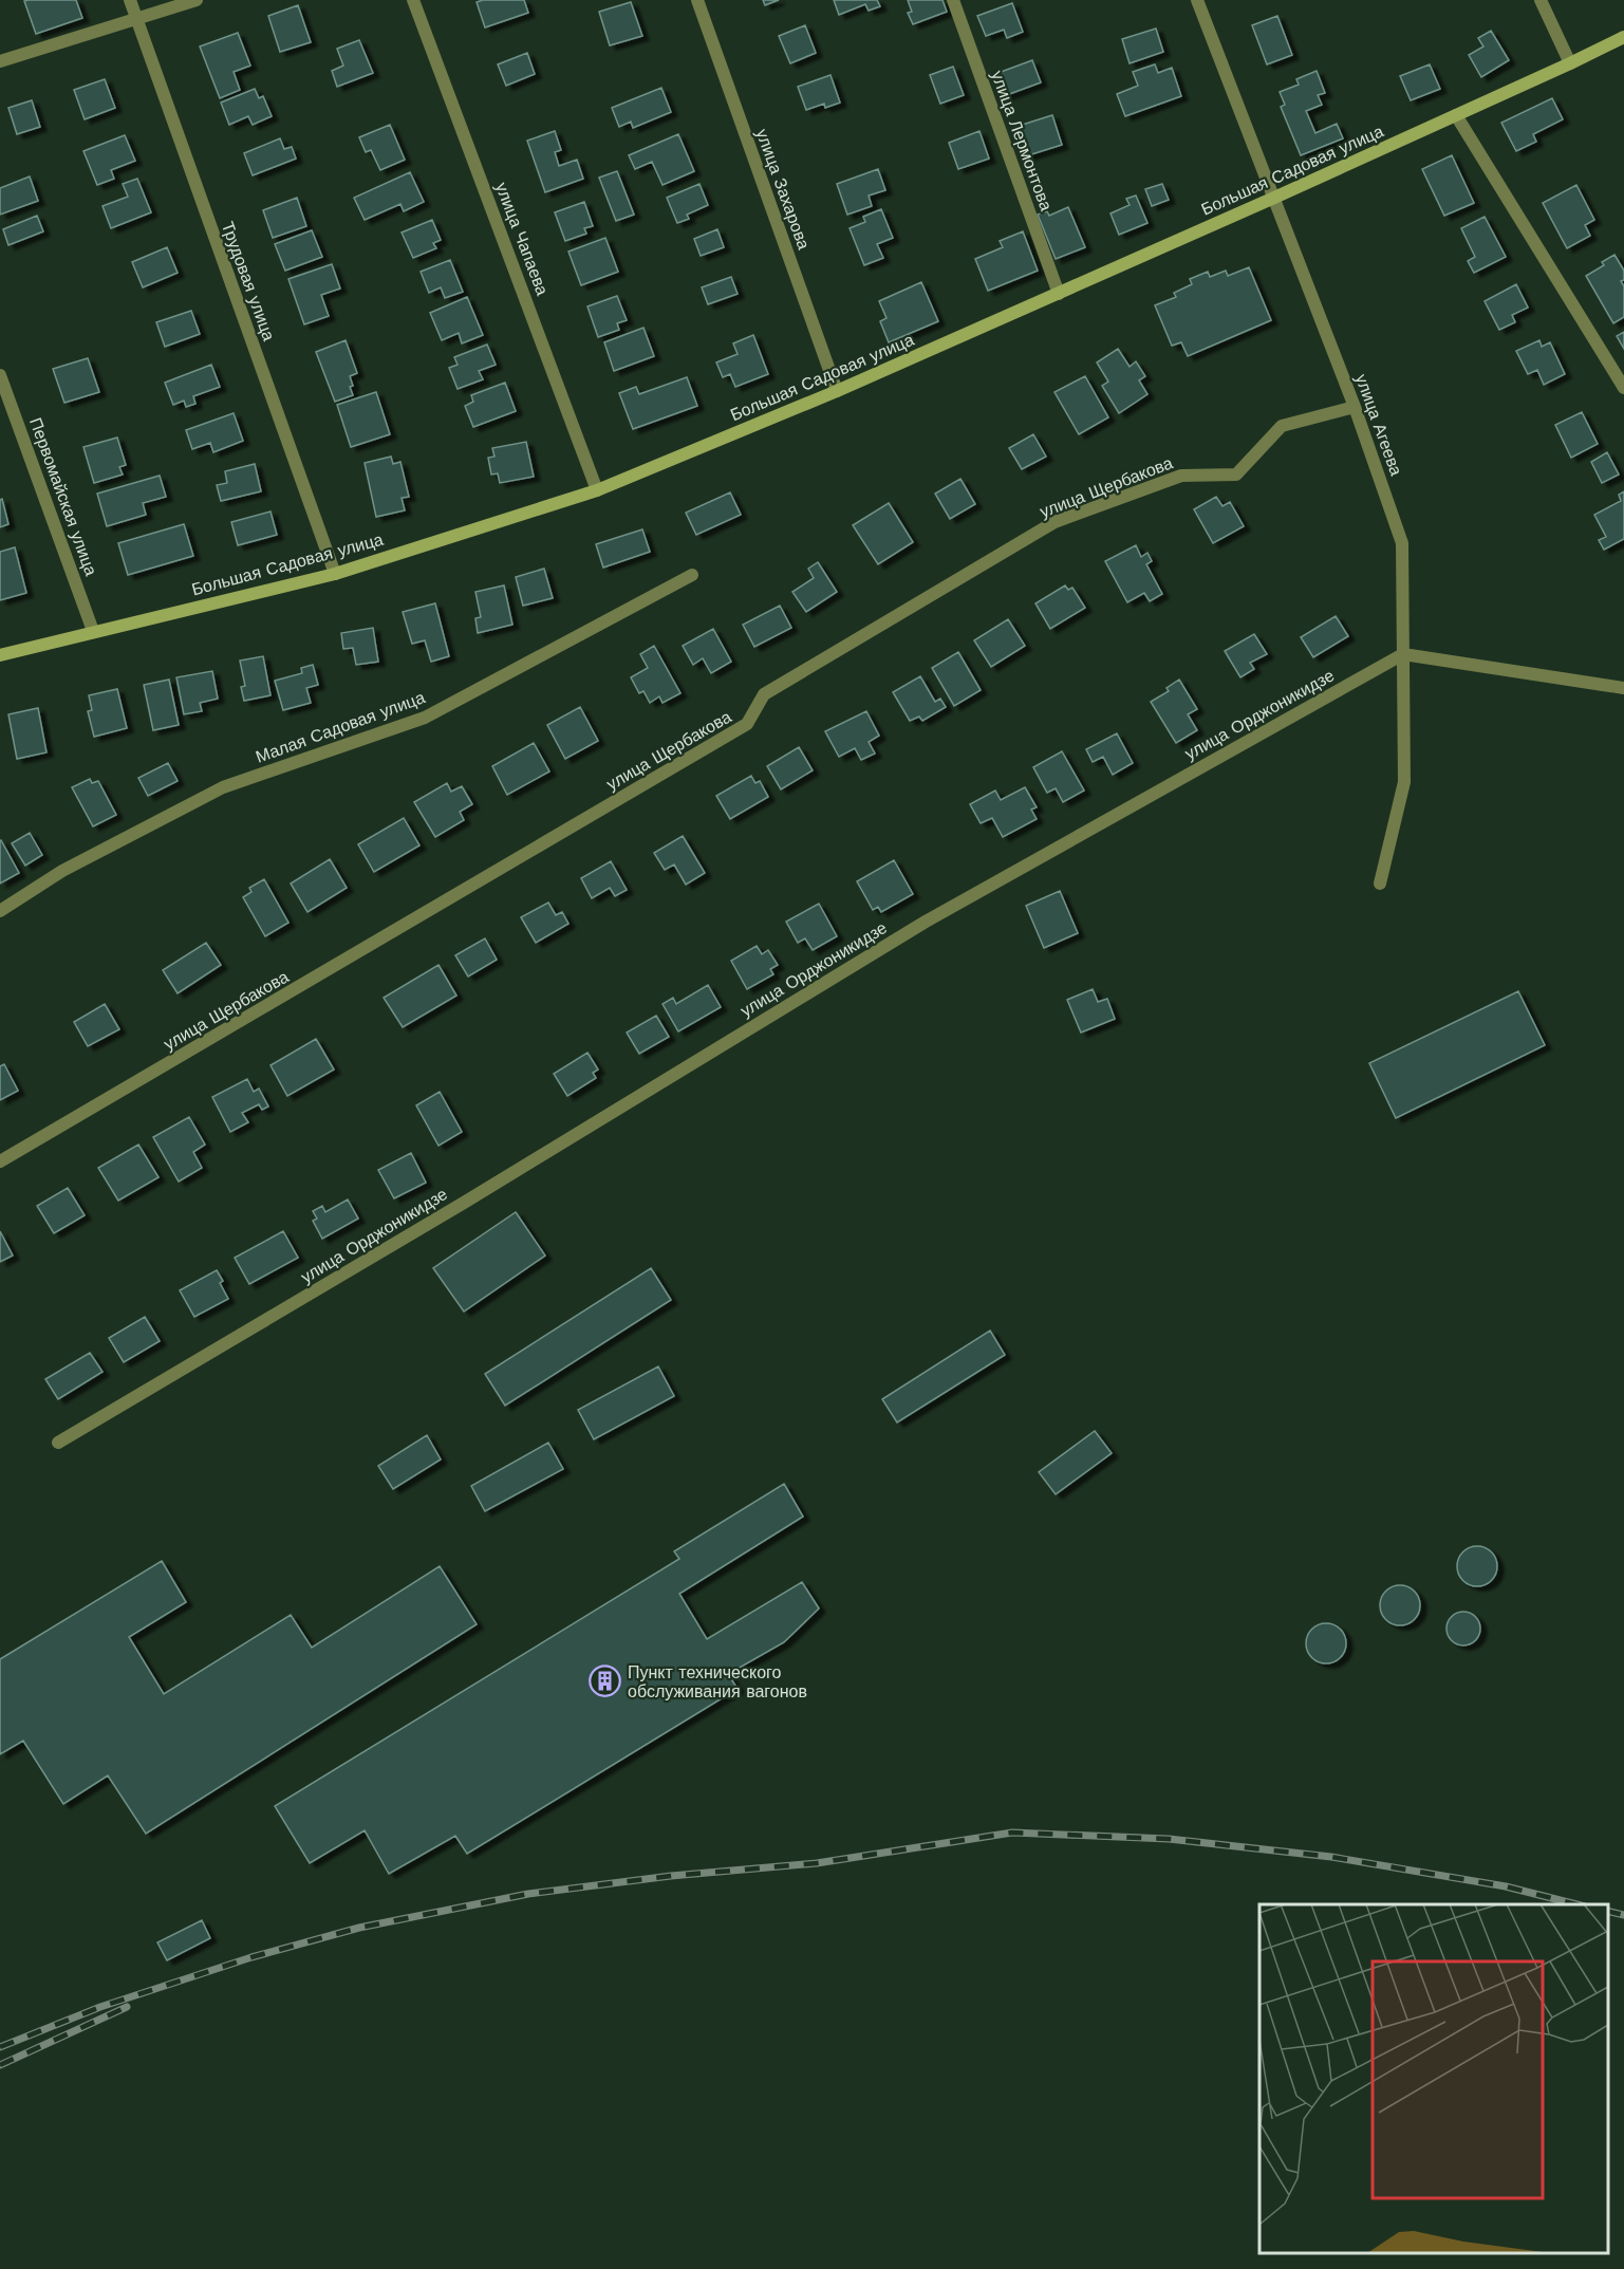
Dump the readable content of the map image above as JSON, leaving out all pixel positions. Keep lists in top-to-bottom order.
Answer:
{
  "streets": {
    "main road": ["Большая Садовая улица"],
    "street": [
      "улица Лермонтова",
      "улица Захарова",
      "улица Чапаева",
      "Трудовая улица",
      "улица Агеева",
      "улица Щербакова",
      "Первомайская улица",
      "улица Орджоникидзе",
      "Малая Садовая улица"
    ]
  },
  "crossings": [
    ["улица Лермонтова", "Большая Садовая улица"],
    ["Большая Садовая улица", "улица Захарова"],
    ["Большая Садовая улица", "улица Чапаева"],
    ["Большая Садовая улица", "Трудовая улица"],
    ["Большая Садовая улица", "улица Агеева"],
    ["Большая Садовая улица", "Первомайская улица"],
    ["улица Агеева", "улица Щербакова"],
    ["улица Агеева", "улица Орджоникидзе"]
  ],
  "places": {
    "building": ["Пункт технического обслуживания вагонов"]
  }
}
